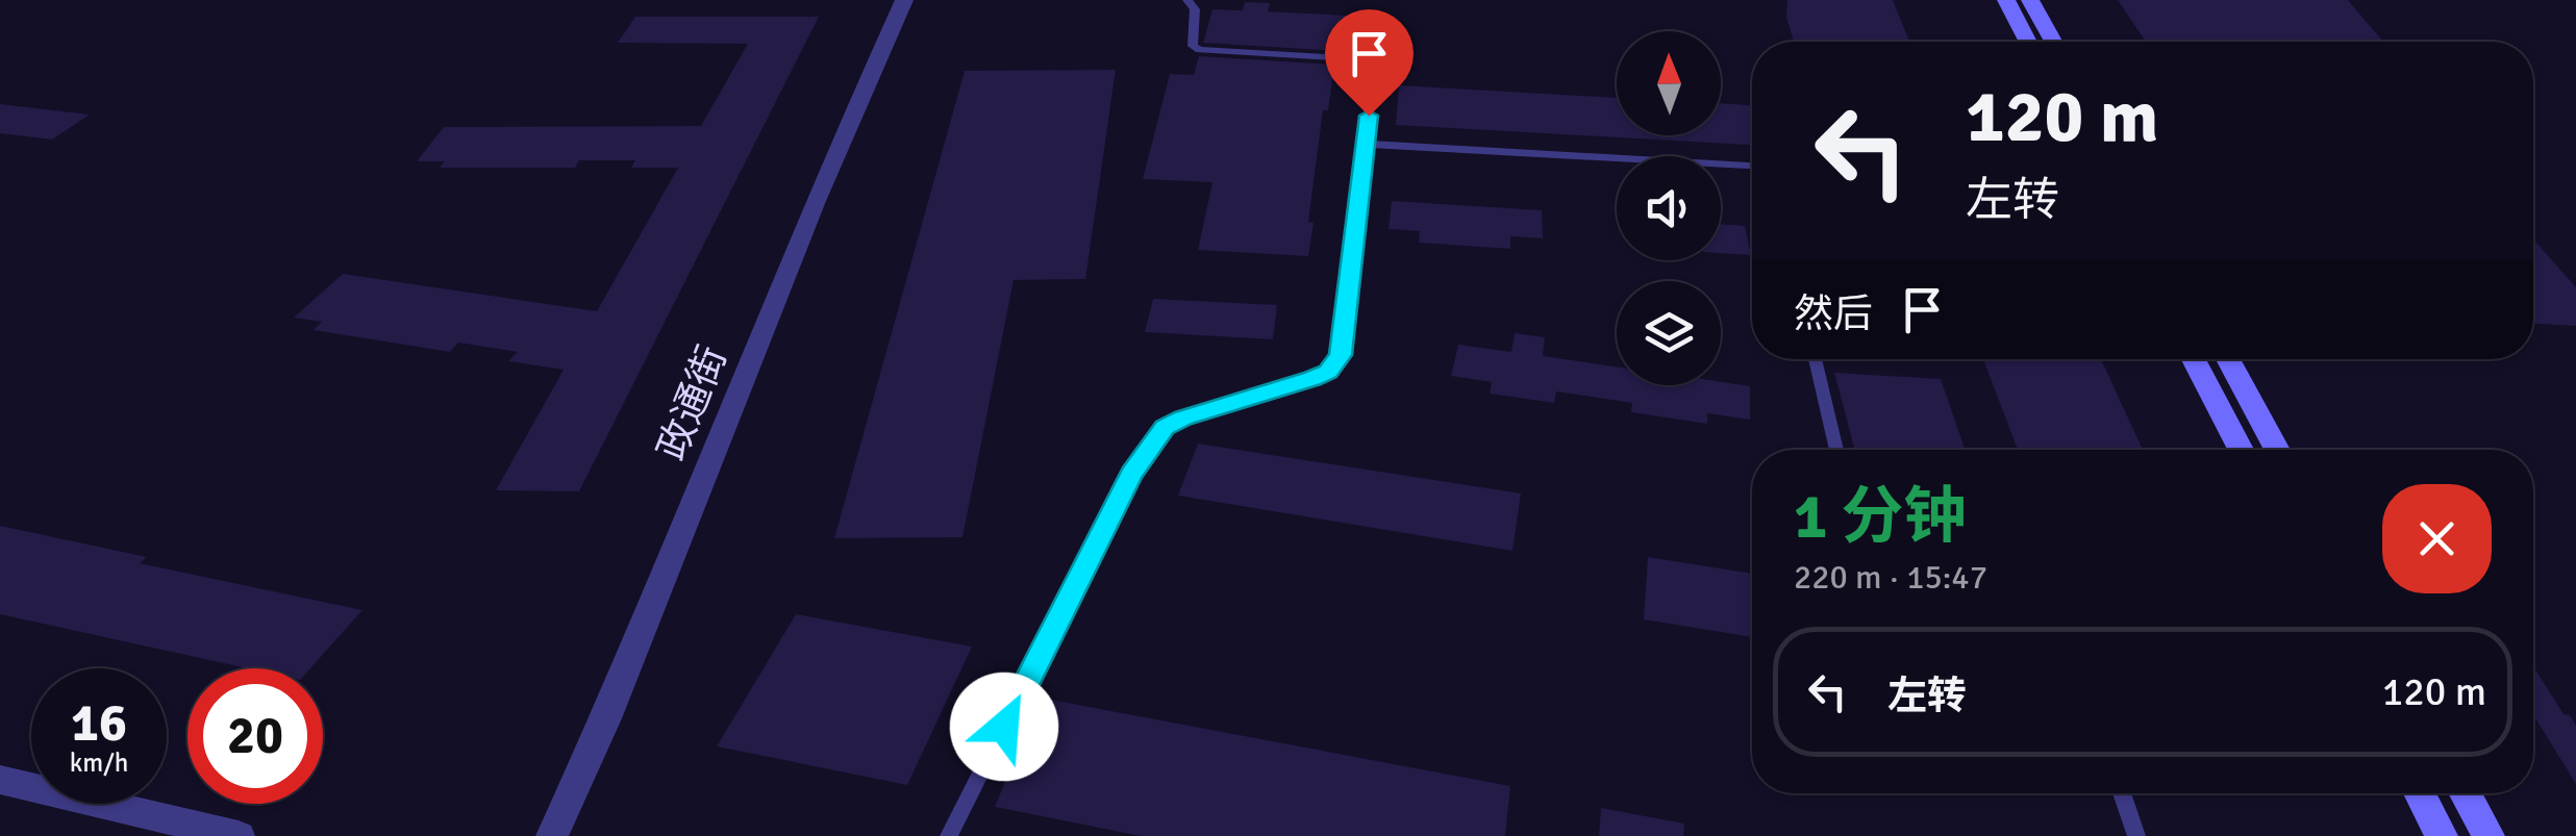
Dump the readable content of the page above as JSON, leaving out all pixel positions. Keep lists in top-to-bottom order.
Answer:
{
  "streets": {
    "street": ["政通街"]
  },
  "north": "top",
  "page": {
    "turn": ["120 m", "左转"],
    "then": "然后",
    "heading": ["1 分钟", "220 m · 15:47"],
    "list": [
      {
        "name": "左转",
        "value": "120 m"
      }
    ],
    "speed": "16 km/h",
    "limit": "20"
  }
}
